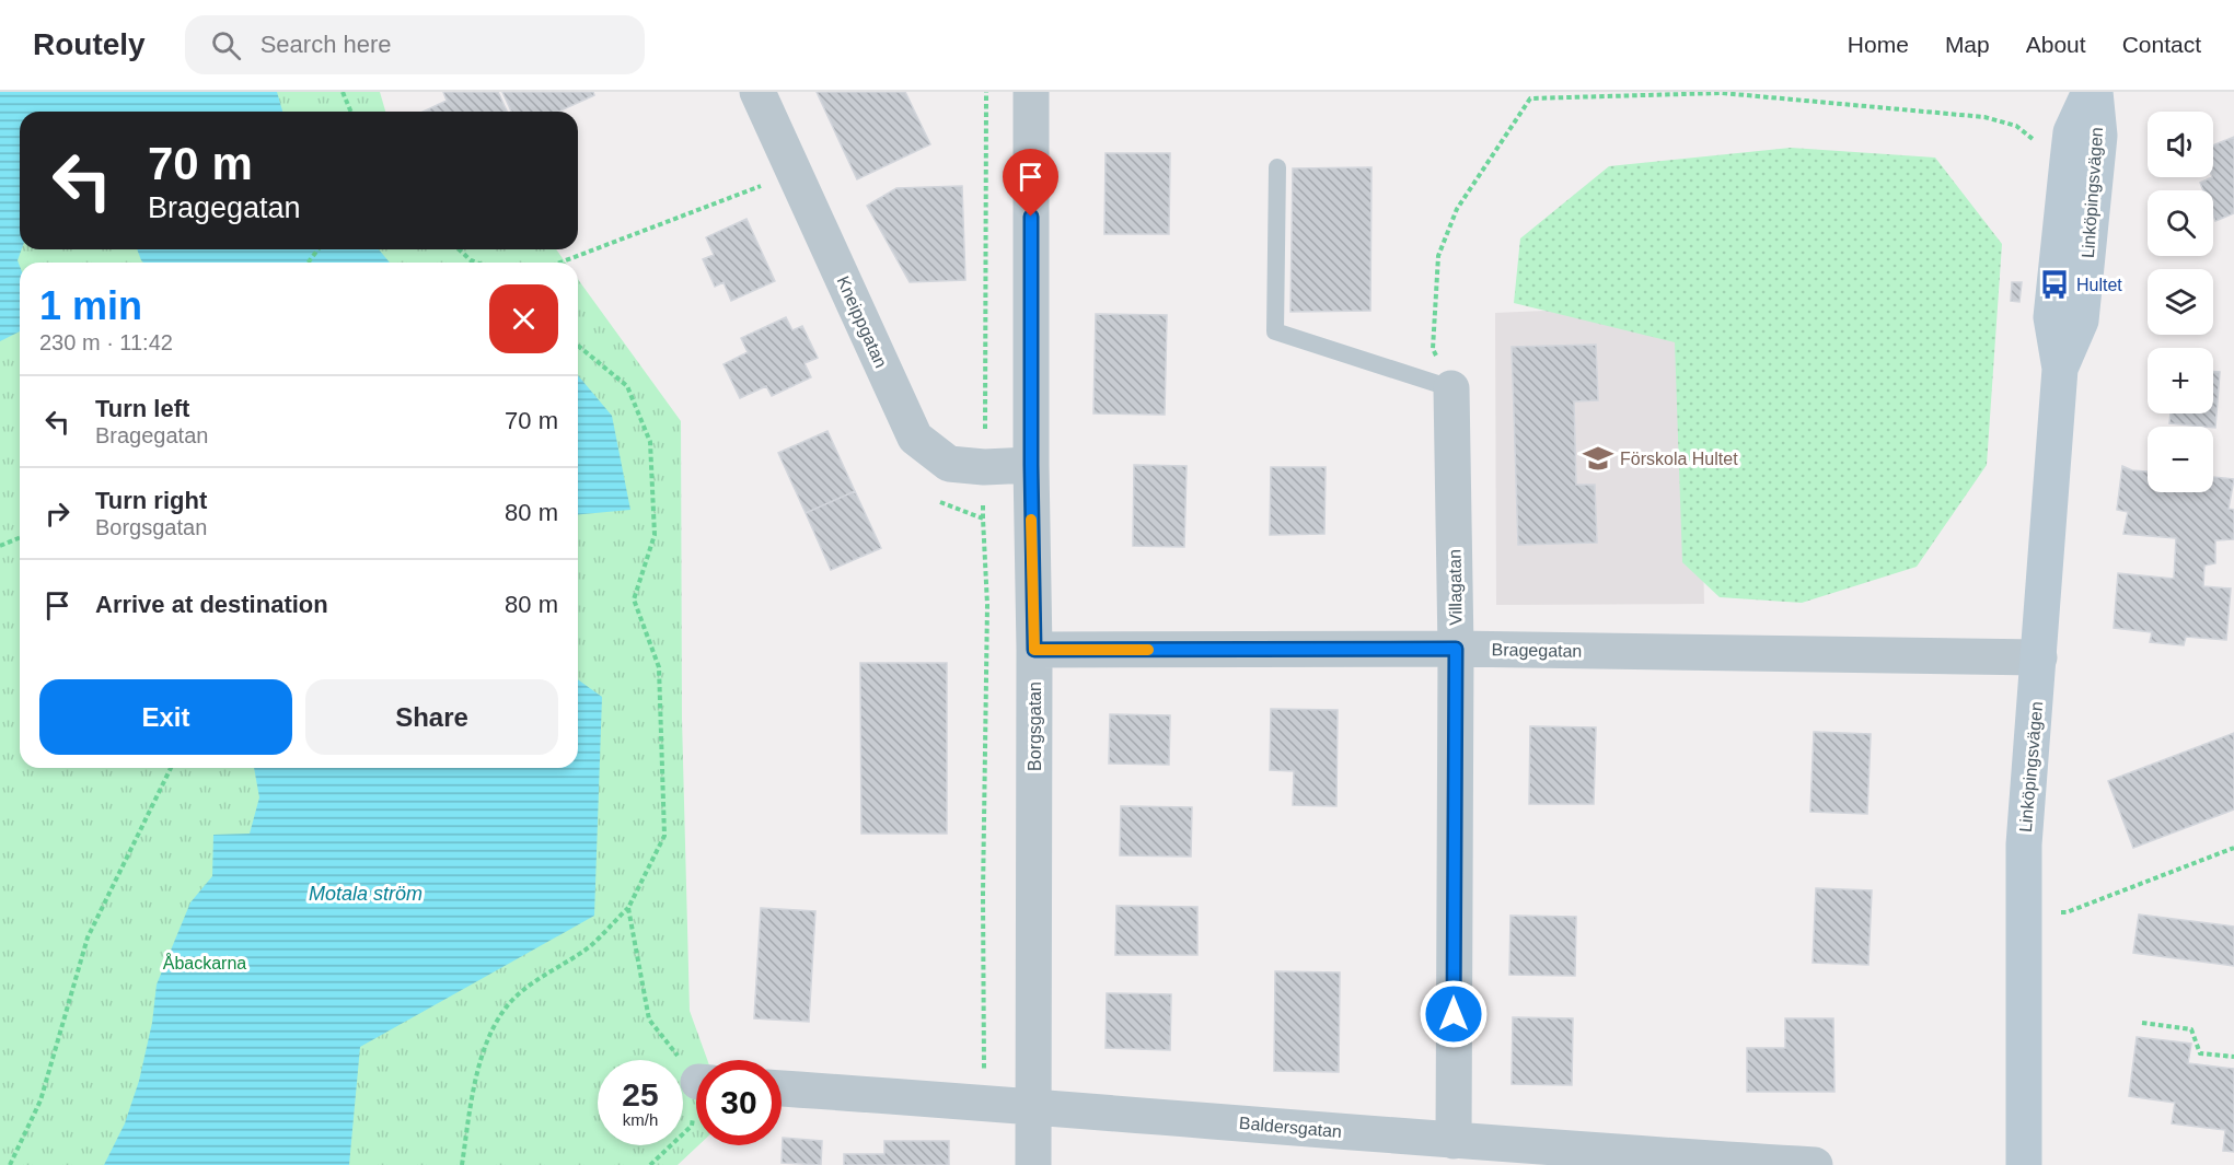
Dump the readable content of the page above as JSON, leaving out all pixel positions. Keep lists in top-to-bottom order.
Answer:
{
  "streets": {
    "street": [
      "Linköpingsvägen",
      "Kneippgatan",
      "Villagatan",
      "Bragegatan",
      "Borgsgatan",
      "Baldersgatan"
    ]
  },
  "crossings": [
    ["Linköpingsvägen", "Bragegatan"],
    ["Kneippgatan", "Borgsgatan"],
    ["Villagatan", "Bragegatan"],
    ["Villagatan", "Baldersgatan"],
    ["Bragegatan", "Borgsgatan"],
    ["Borgsgatan", "Baldersgatan"]
  ],
  "water": ["Motala ström"],
  "parks": ["Åbackarna"],
  "places": {
    "bus stop": ["Hultet"],
    "school or university": ["Förskola Hultet"]
  },
  "page": {
    "header": "Routely",
    "search": "Search here",
    "nav": [
      "Home",
      "Map",
      "About",
      "Contact"
    ],
    "map_buttons": ["+", "−"],
    "turn": ["70 m", "Bragegatan"],
    "heading": ["1 min", "230 m · 11:42"],
    "list": [
      {
        "name": "Turn left",
        "note": "Bragegatan",
        "value": "70 m"
      },
      {
        "name": "Turn right",
        "note": "Borgsgatan",
        "value": "80 m"
      },
      {
        "name": "Arrive at destination",
        "value": "80 m"
      }
    ],
    "buttons": ["Exit", "Share"],
    "speed": "25 km/h",
    "limit": "30"
  }
}
